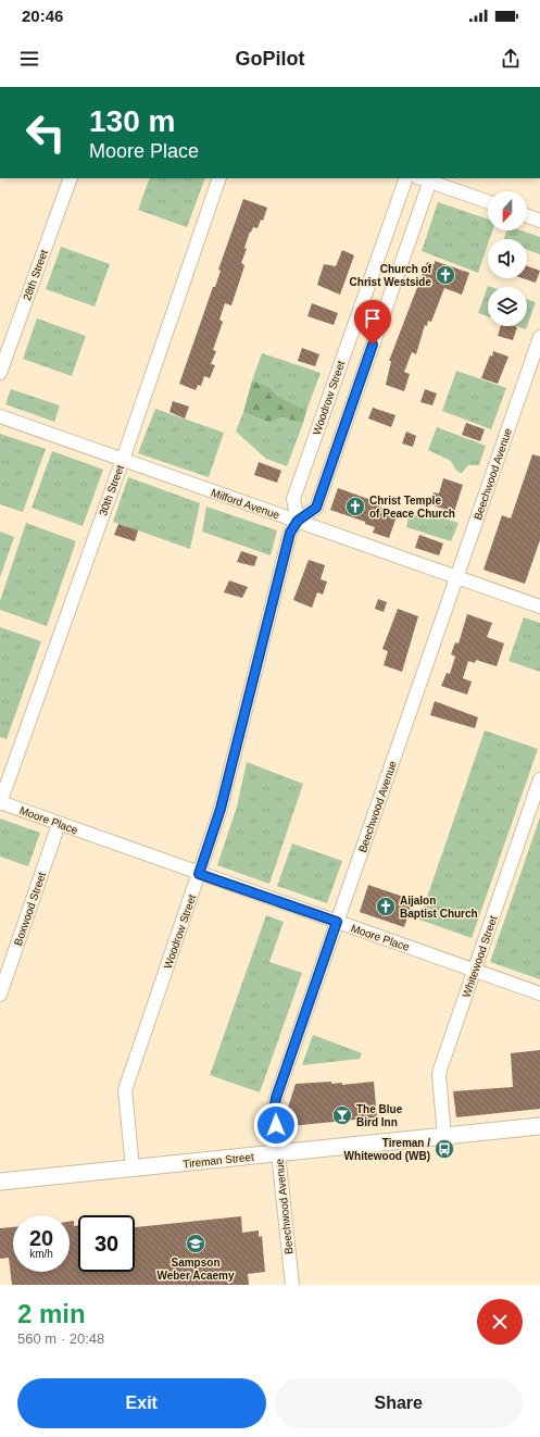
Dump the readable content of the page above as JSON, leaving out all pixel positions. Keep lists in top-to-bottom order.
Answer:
{
  "streets": {
    "street": [
      "28th Street",
      "Woodrow Street",
      "Beechwood Avenue",
      "30th Street",
      "Milford Avenue",
      "Moore Place",
      "Boxwood Street",
      "Whitewood Street",
      "Tireman Street"
    ]
  },
  "crossings": [
    ["Woodrow Street", "Milford Avenue"],
    ["Woodrow Street", "Moore Place"],
    ["Woodrow Street", "Tireman Street"],
    ["Beechwood Avenue", "Milford Avenue"],
    ["Beechwood Avenue", "Moore Place"],
    ["Beechwood Avenue", "Tireman Street"],
    ["30th Street", "Milford Avenue"],
    ["30th Street", "Moore Place"],
    ["Moore Place", "Boxwood Street"],
    ["Moore Place", "Whitewood Street"],
    ["Whitewood Street", "Tireman Street"]
  ],
  "places": {
    "church": ["Church of Christ Westside", "Christ Temple of Peace Church", "Aijalon Baptist Church"],
    "bar": ["The Blue Bird Inn"],
    "bus stop": ["Tireman / Whitewood (WB)"],
    "school or university": ["Sampson Weber Acaemy"]
  },
  "north": "bottom",
  "page": {
    "status": "20:46",
    "header": "GoPilot",
    "turn": ["130 m", "Moore Place"],
    "speed": "20 km/h",
    "limit": "30",
    "heading": ["2 min", "560 m · 20:48"],
    "buttons": ["Exit", "Share"]
  }
}
